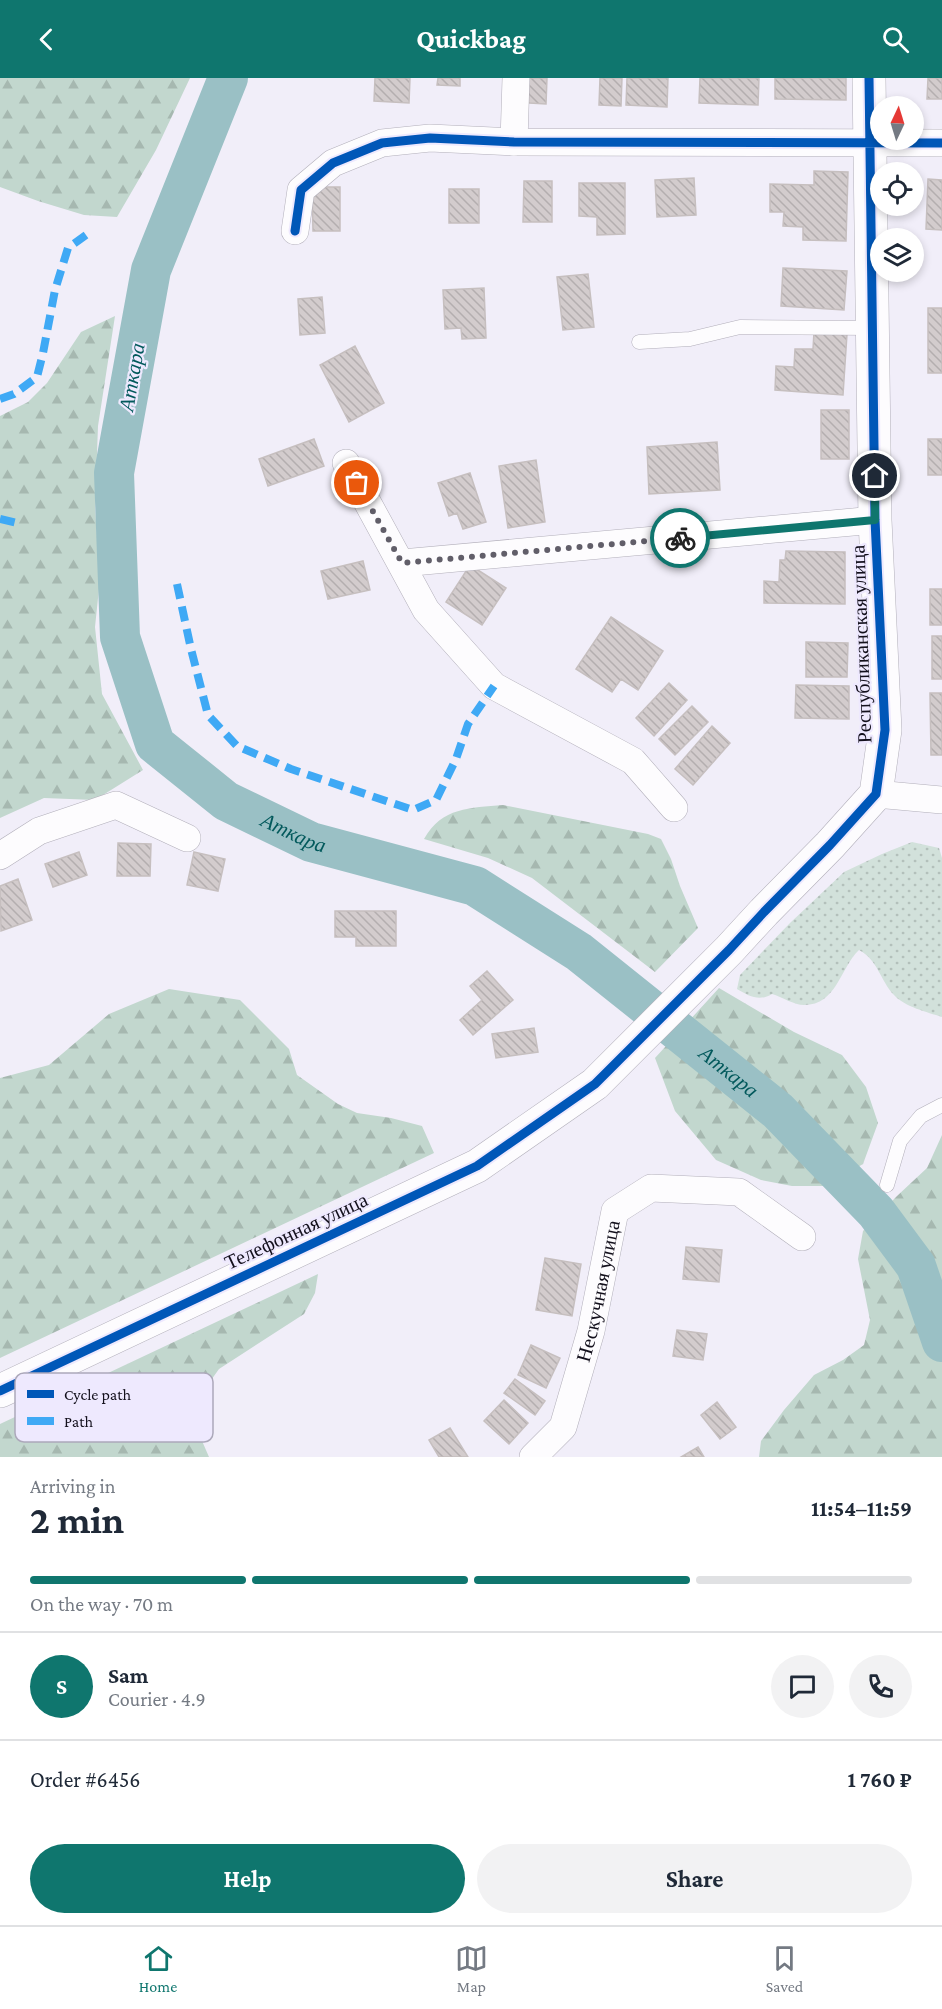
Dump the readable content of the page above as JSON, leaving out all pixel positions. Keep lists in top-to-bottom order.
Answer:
{
  "streets": {
    "street": ["Республиканская улица", "Телефонная улица", "Нескучная улица"]
  },
  "crossings": [
    ["Республиканская улица", "Телефонная улица"]
  ],
  "water": ["Аткара"],
  "legend": ["Cycle path", "Path"],
  "north": "top",
  "page": {
    "header": "Quickbag",
    "heading": ["2 min", "Arriving in", "11:54–11:59"],
    "panel": [
      "Sam",
      "Courier · 4.9",
      "Order #6456",
      "1 760 ₽"
    ],
    "bar": "On the way · 70 m",
    "round": "S",
    "buttons": ["Help", "Share"],
    "tabs": ["Home", "Map", "Saved"]
  }
}
